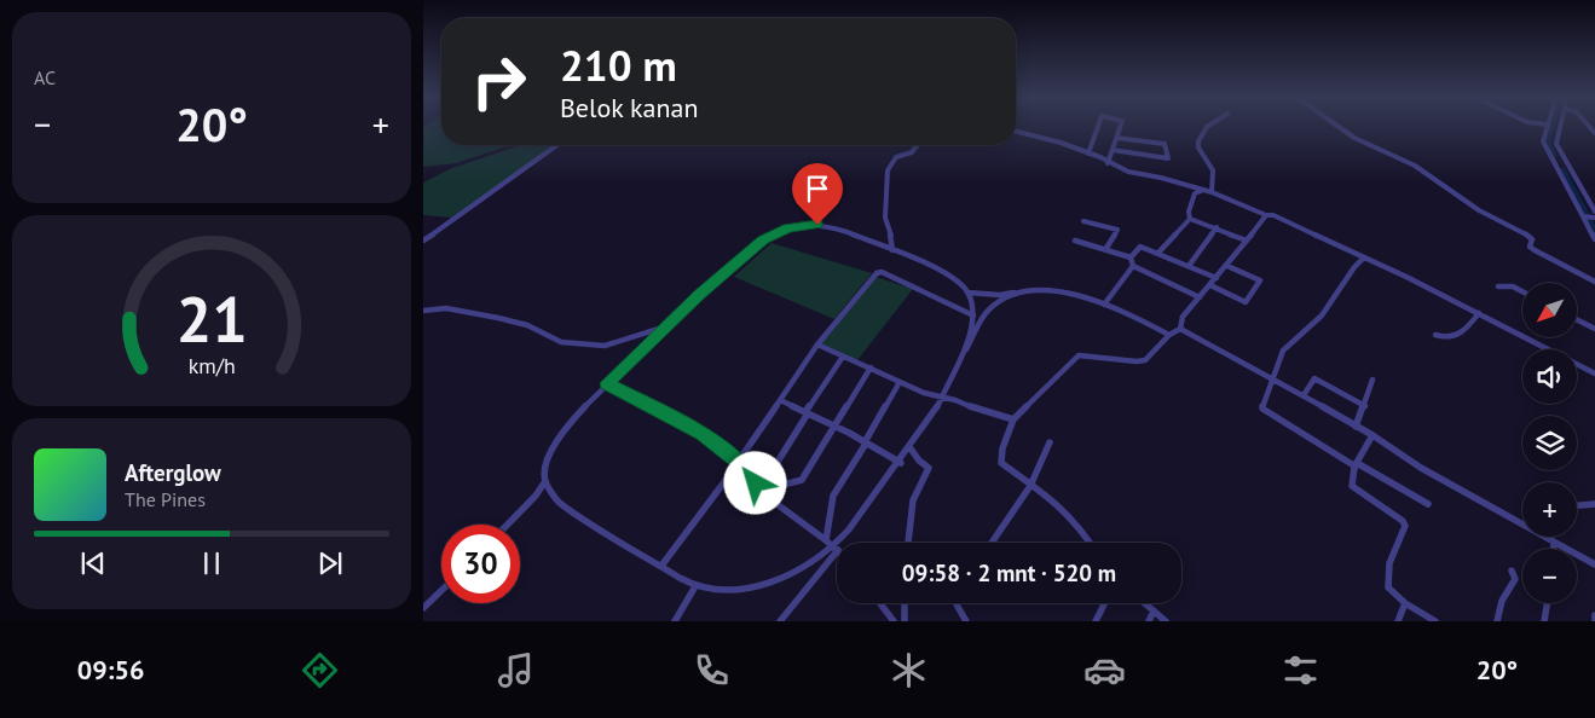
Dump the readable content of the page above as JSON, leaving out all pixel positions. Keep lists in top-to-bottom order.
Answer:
{
  "north": "bottom left",
  "page": {
    "tile": "AC",
    "turn": ["210 m", "Belok kanan"],
    "heat": ["−", "20°", "+"],
    "map_buttons": ["+", "−"],
    "song": ["Afterglow", "The Pines"],
    "limit": "30",
    "trip": "09:58 · 2 mnt · 520 m",
    "tabs": ["09:56", "20°"],
    "gauge": ["21", "km/h"]
  }
}
